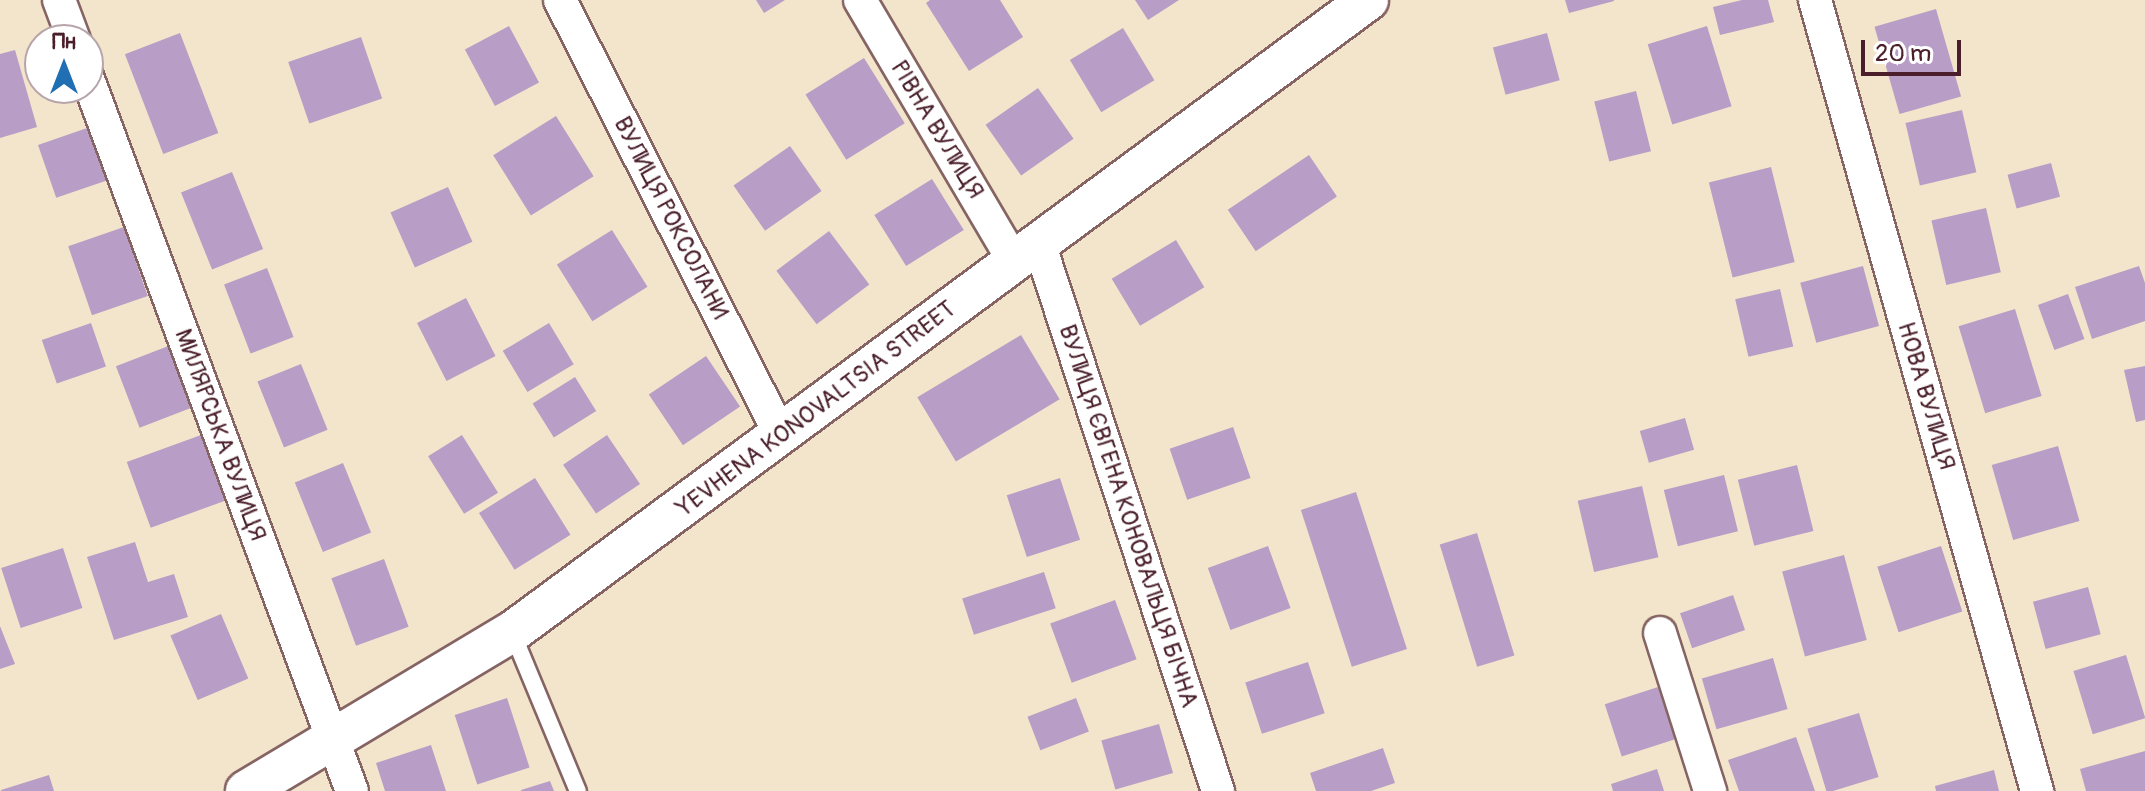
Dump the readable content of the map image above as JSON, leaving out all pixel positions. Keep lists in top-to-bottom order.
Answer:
{
  "streets": {
    "street": [
      "РІВНА ВУЛИЦЯ",
      "ВУЛИЦЯ РОКСОЛАНИ",
      "НОВА ВУЛИЦЯ",
      "YEVHENA KONOVALTSIA STREET",
      "МИЛЯРСЬКА ВУЛИЦЯ",
      "ВУЛИЦЯ ЄВГЕНА КОНОВАЛЬЦЯ БІЧНА"
    ]
  },
  "crossings": [
    ["РІВНА ВУЛИЦЯ", "YEVHENA KONOVALTSIA STREET"],
    ["РІВНА ВУЛИЦЯ", "ВУЛИЦЯ ЄВГЕНА КОНОВАЛЬЦЯ БІЧНА"],
    ["ВУЛИЦЯ РОКСОЛАНИ", "YEVHENA KONOVALTSIA STREET"],
    ["YEVHENA KONOVALTSIA STREET", "МИЛЯРСЬКА ВУЛИЦЯ"],
    ["YEVHENA KONOVALTSIA STREET", "ВУЛИЦЯ ЄВГЕНА КОНОВАЛЬЦЯ БІЧНА"]
  ],
  "scale_bar": "20 m",
  "north": "top"
}
